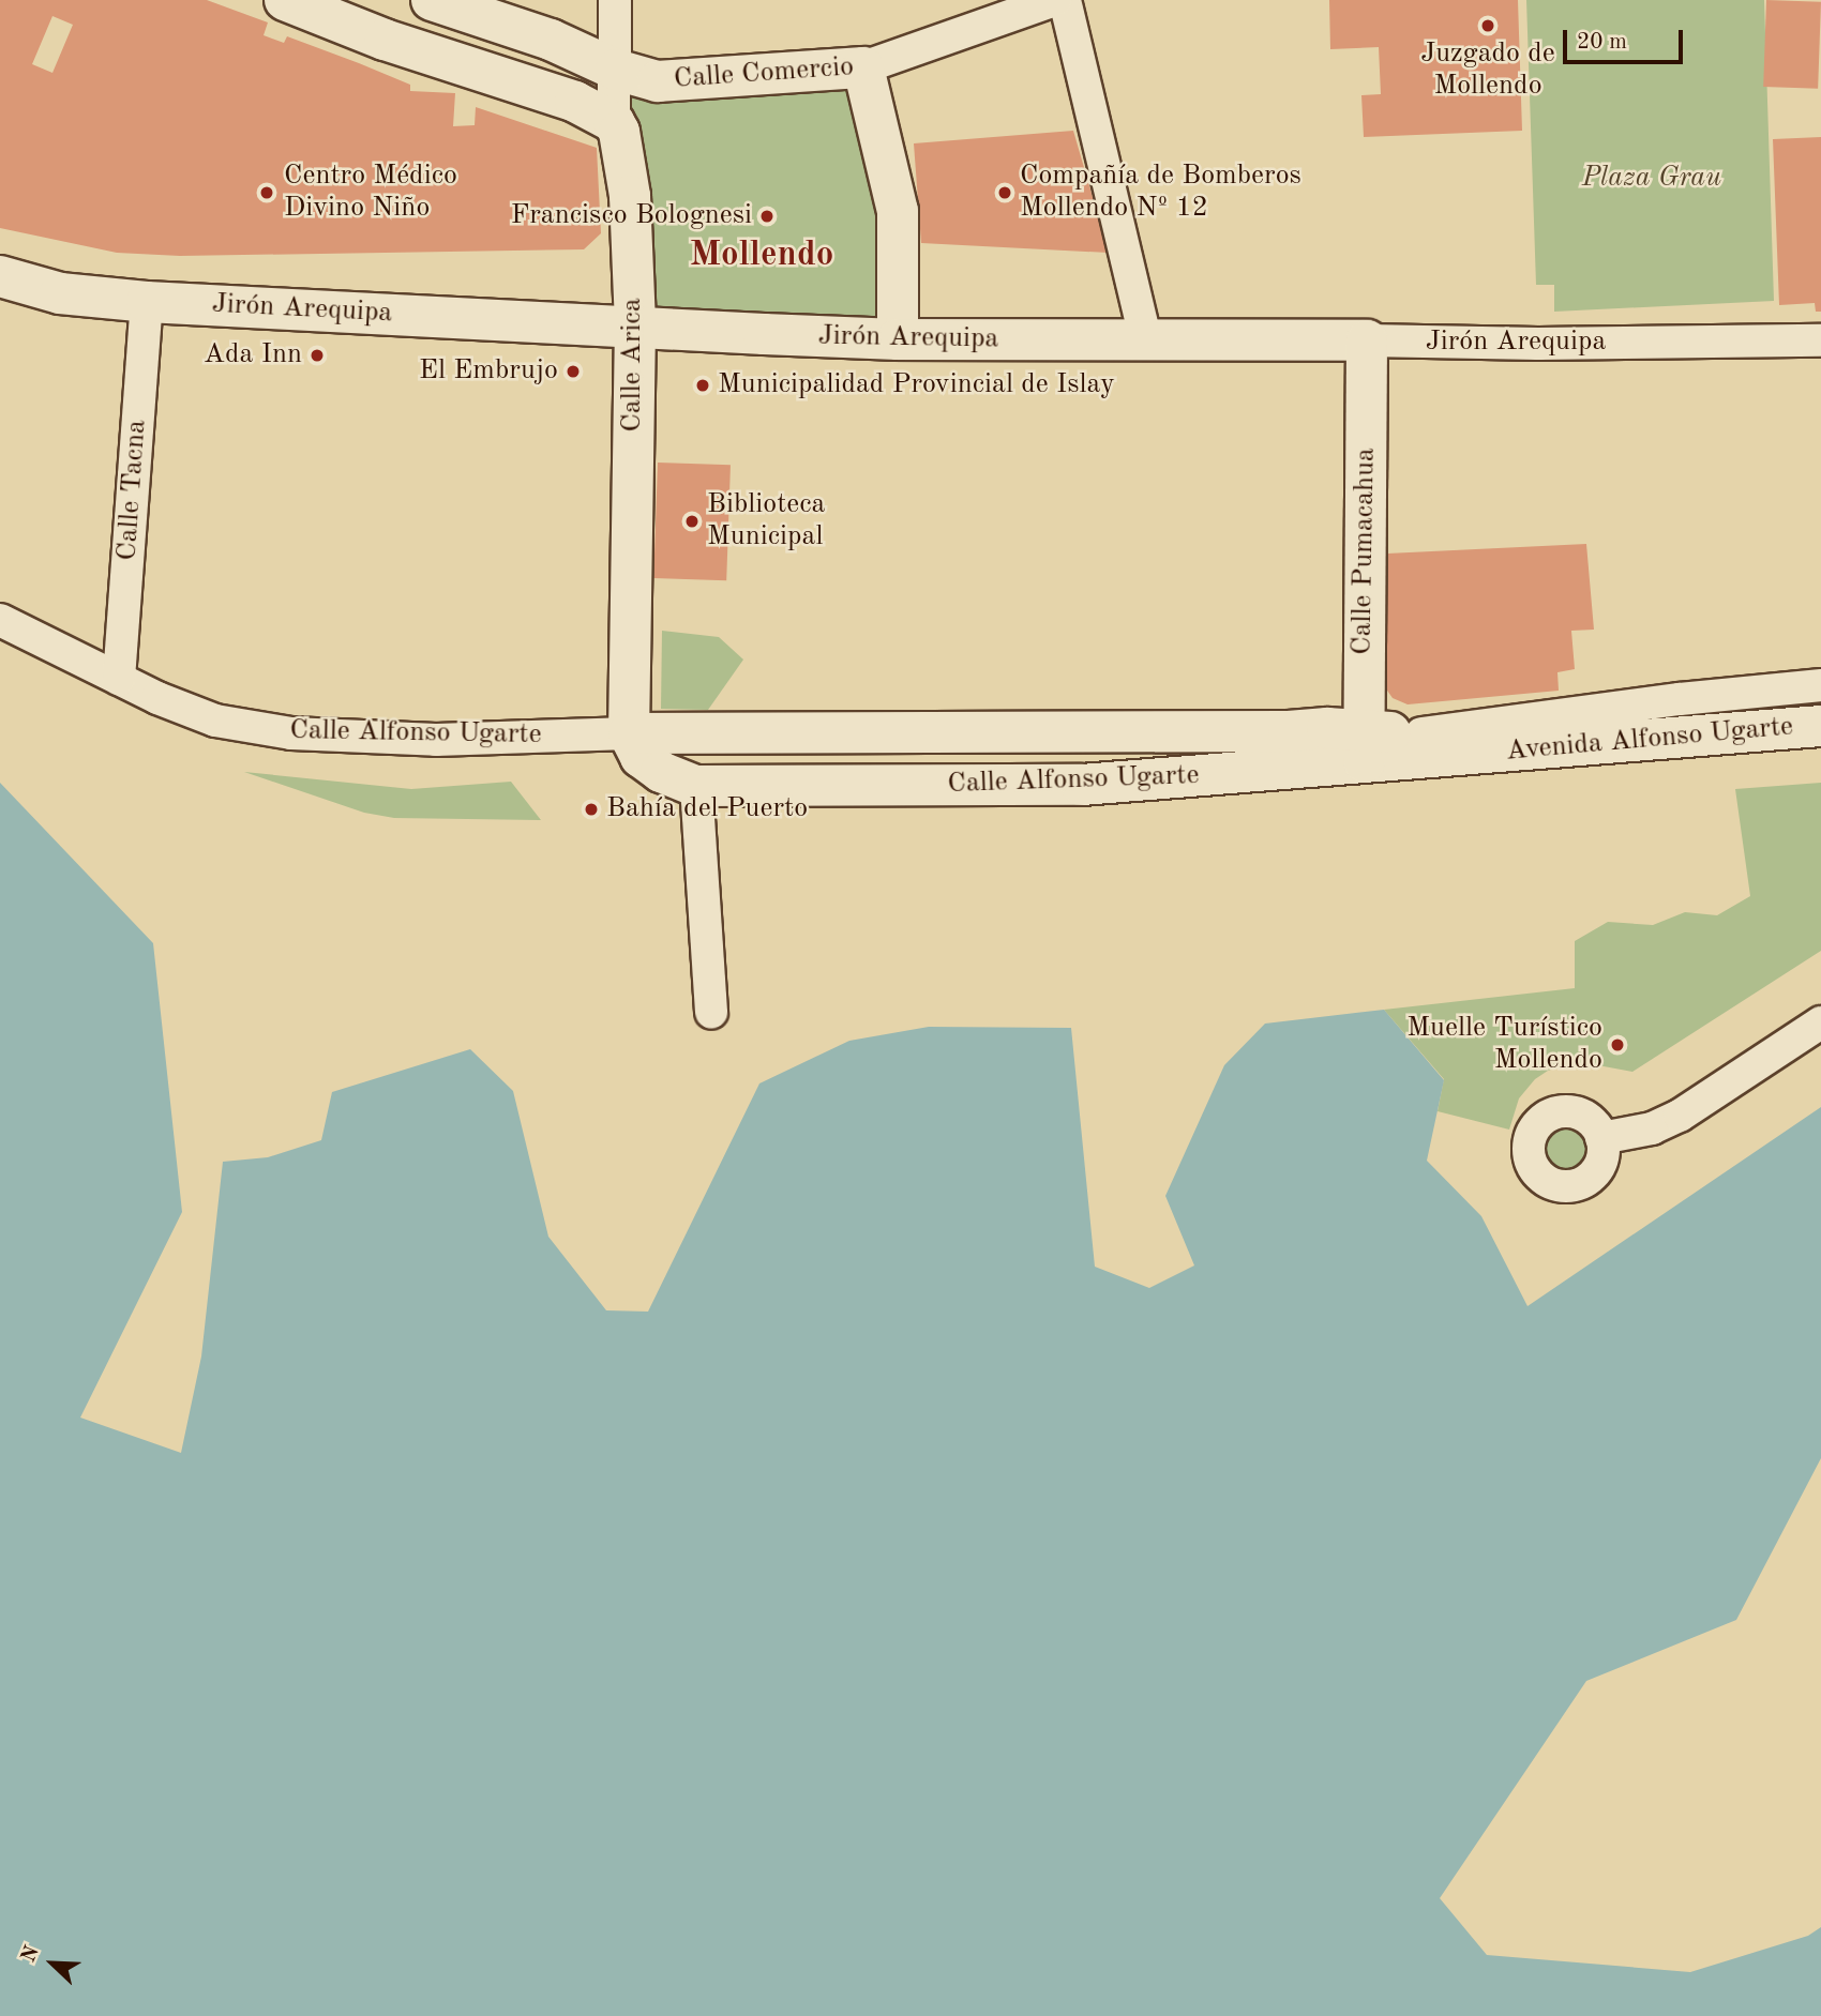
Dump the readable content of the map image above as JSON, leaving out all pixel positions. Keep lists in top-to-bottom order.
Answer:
{
  "streets": {
    "street": [
      "Calle Comercio",
      "Jirón Arequipa",
      "Calle Arica",
      "Calle Tacna",
      "Calle Pumacahua",
      "Calle Alfonso Ugarte",
      "Avenida Alfonso Ugarte"
    ]
  },
  "crossings": [
    ["Calle Comercio", "Calle Arica"],
    ["Jirón Arequipa", "Calle Arica"],
    ["Jirón Arequipa", "Calle Tacna"],
    ["Jirón Arequipa", "Calle Pumacahua"],
    ["Calle Arica", "Calle Alfonso Ugarte"],
    ["Calle Tacna", "Calle Alfonso Ugarte"],
    ["Calle Pumacahua", "Calle Alfonso Ugarte"],
    ["Calle Alfonso Ugarte", "Avenida Alfonso Ugarte"]
  ],
  "districts": ["Mollendo"],
  "parks": ["Plaza Grau"],
  "places": [
    "Juzgado de Mollendo",
    "Centro Médico Divino Niño",
    "Compañía de Bomberos Mollendo Nº 12",
    "Francisco Bolognesi",
    "Ada Inn",
    "El Embrujo",
    "Municipalidad Provincial de Islay",
    "Biblioteca Municipal",
    "Bahía del Puerto",
    "Muelle Turístico Mollendo"
  ],
  "scale_bar": "20 m",
  "north": "top left"
}
